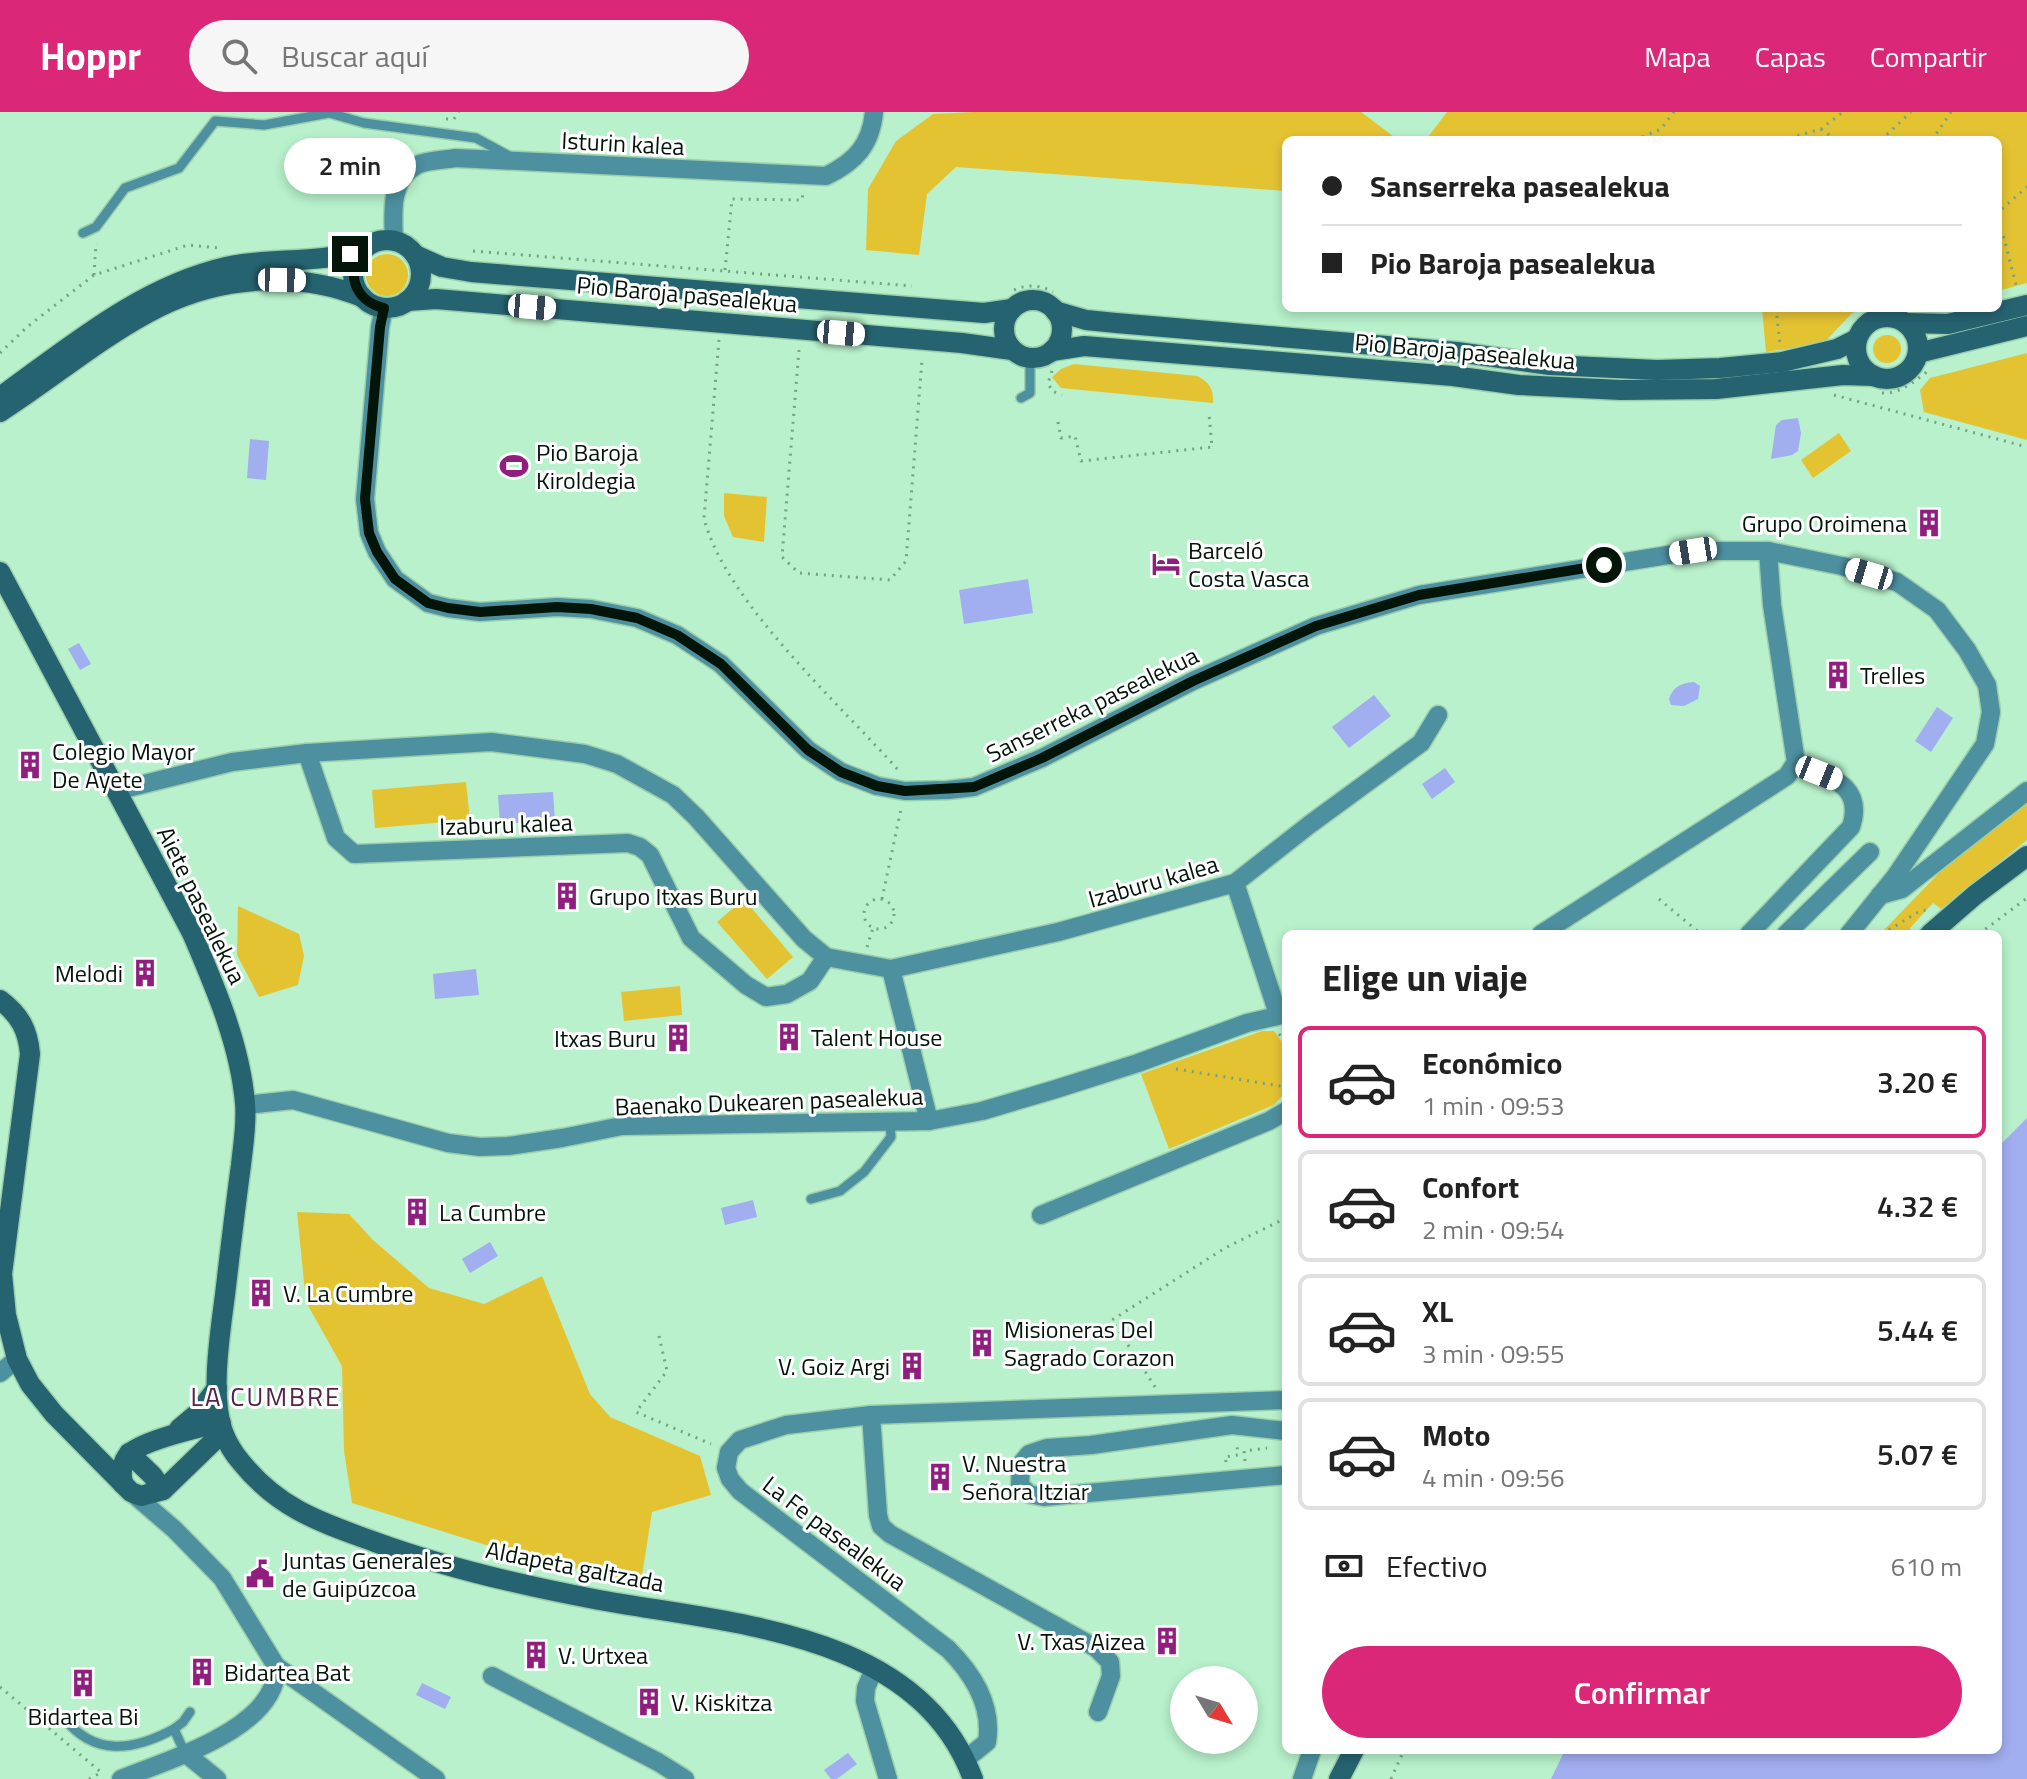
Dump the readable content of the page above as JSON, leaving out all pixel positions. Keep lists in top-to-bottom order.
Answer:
{
  "streets": {
    "main road": ["Pio Baroja pasealekua", "Aiete pasealekua", "Aldapeta galtzada"],
    "street": [
      "Isturin kalea",
      "Sanserreka pasealekua",
      "Izaburu kalea",
      "Baenako Dukearen pasealekua",
      "La Fe pasealekua"
    ]
  },
  "crossings": [
    ["Isturin kalea", "Pio Baroja pasealekua"],
    ["Isturin kalea", "Sanserreka pasealekua"],
    ["Pio Baroja pasealekua", "Sanserreka pasealekua"],
    ["Aiete pasealekua", "Baenako Dukearen pasealekua"],
    ["Aiete pasealekua", "Aldapeta galtzada"],
    ["La Fe pasealekua", "Aldapeta galtzada"]
  ],
  "districts": ["LA CUMBRE"],
  "places": {
    "sports": ["Pio Baroja Kiroldegia"],
    "building": [
      "Grupo Oroimena",
      "Trelles",
      "Colegio Mayor De Ayete",
      "Grupo Itxas Buru",
      "Melodi",
      "Talent House",
      "Itxas Buru",
      "La Cumbre",
      "V. La Cumbre",
      "Misioneras Del Sagrado Corazon",
      "V. Goiz Argi",
      "V. Nuestra Señora Itziar",
      "V. Txas Aizea",
      "V. Urtxea",
      "Bidartea Bat",
      "Bidartea Bi",
      "V. Kiskitza"
    ],
    "hotel": ["Barceló Costa Vasca"],
    "public building": ["Juntas Generales de Guipúzcoa"]
  },
  "north": "bottom right",
  "page": {
    "header": "Hoppr",
    "search": "Buscar aquí",
    "nav": ["Mapa", "Capas", "Compartir"],
    "banner": ["Sanserreka pasealekua", "Pio Baroja pasealekua"],
    "bubble": "2 min",
    "heading": "Elige un viaje",
    "list": [
      {
        "name": "Económico",
        "note": "1 min · 09:53",
        "value": "3.20 €"
      },
      {
        "name": "Confort",
        "note": "2 min · 09:54",
        "value": "4.32 €"
      },
      {
        "name": "XL",
        "note": "3 min · 09:55",
        "value": "5.44 €"
      },
      {
        "name": "Moto",
        "note": "4 min · 09:56",
        "value": "5.07 €"
      }
    ],
    "pay": ["Efectivo", "610 m"],
    "buttons": "Confirmar"
  }
}
